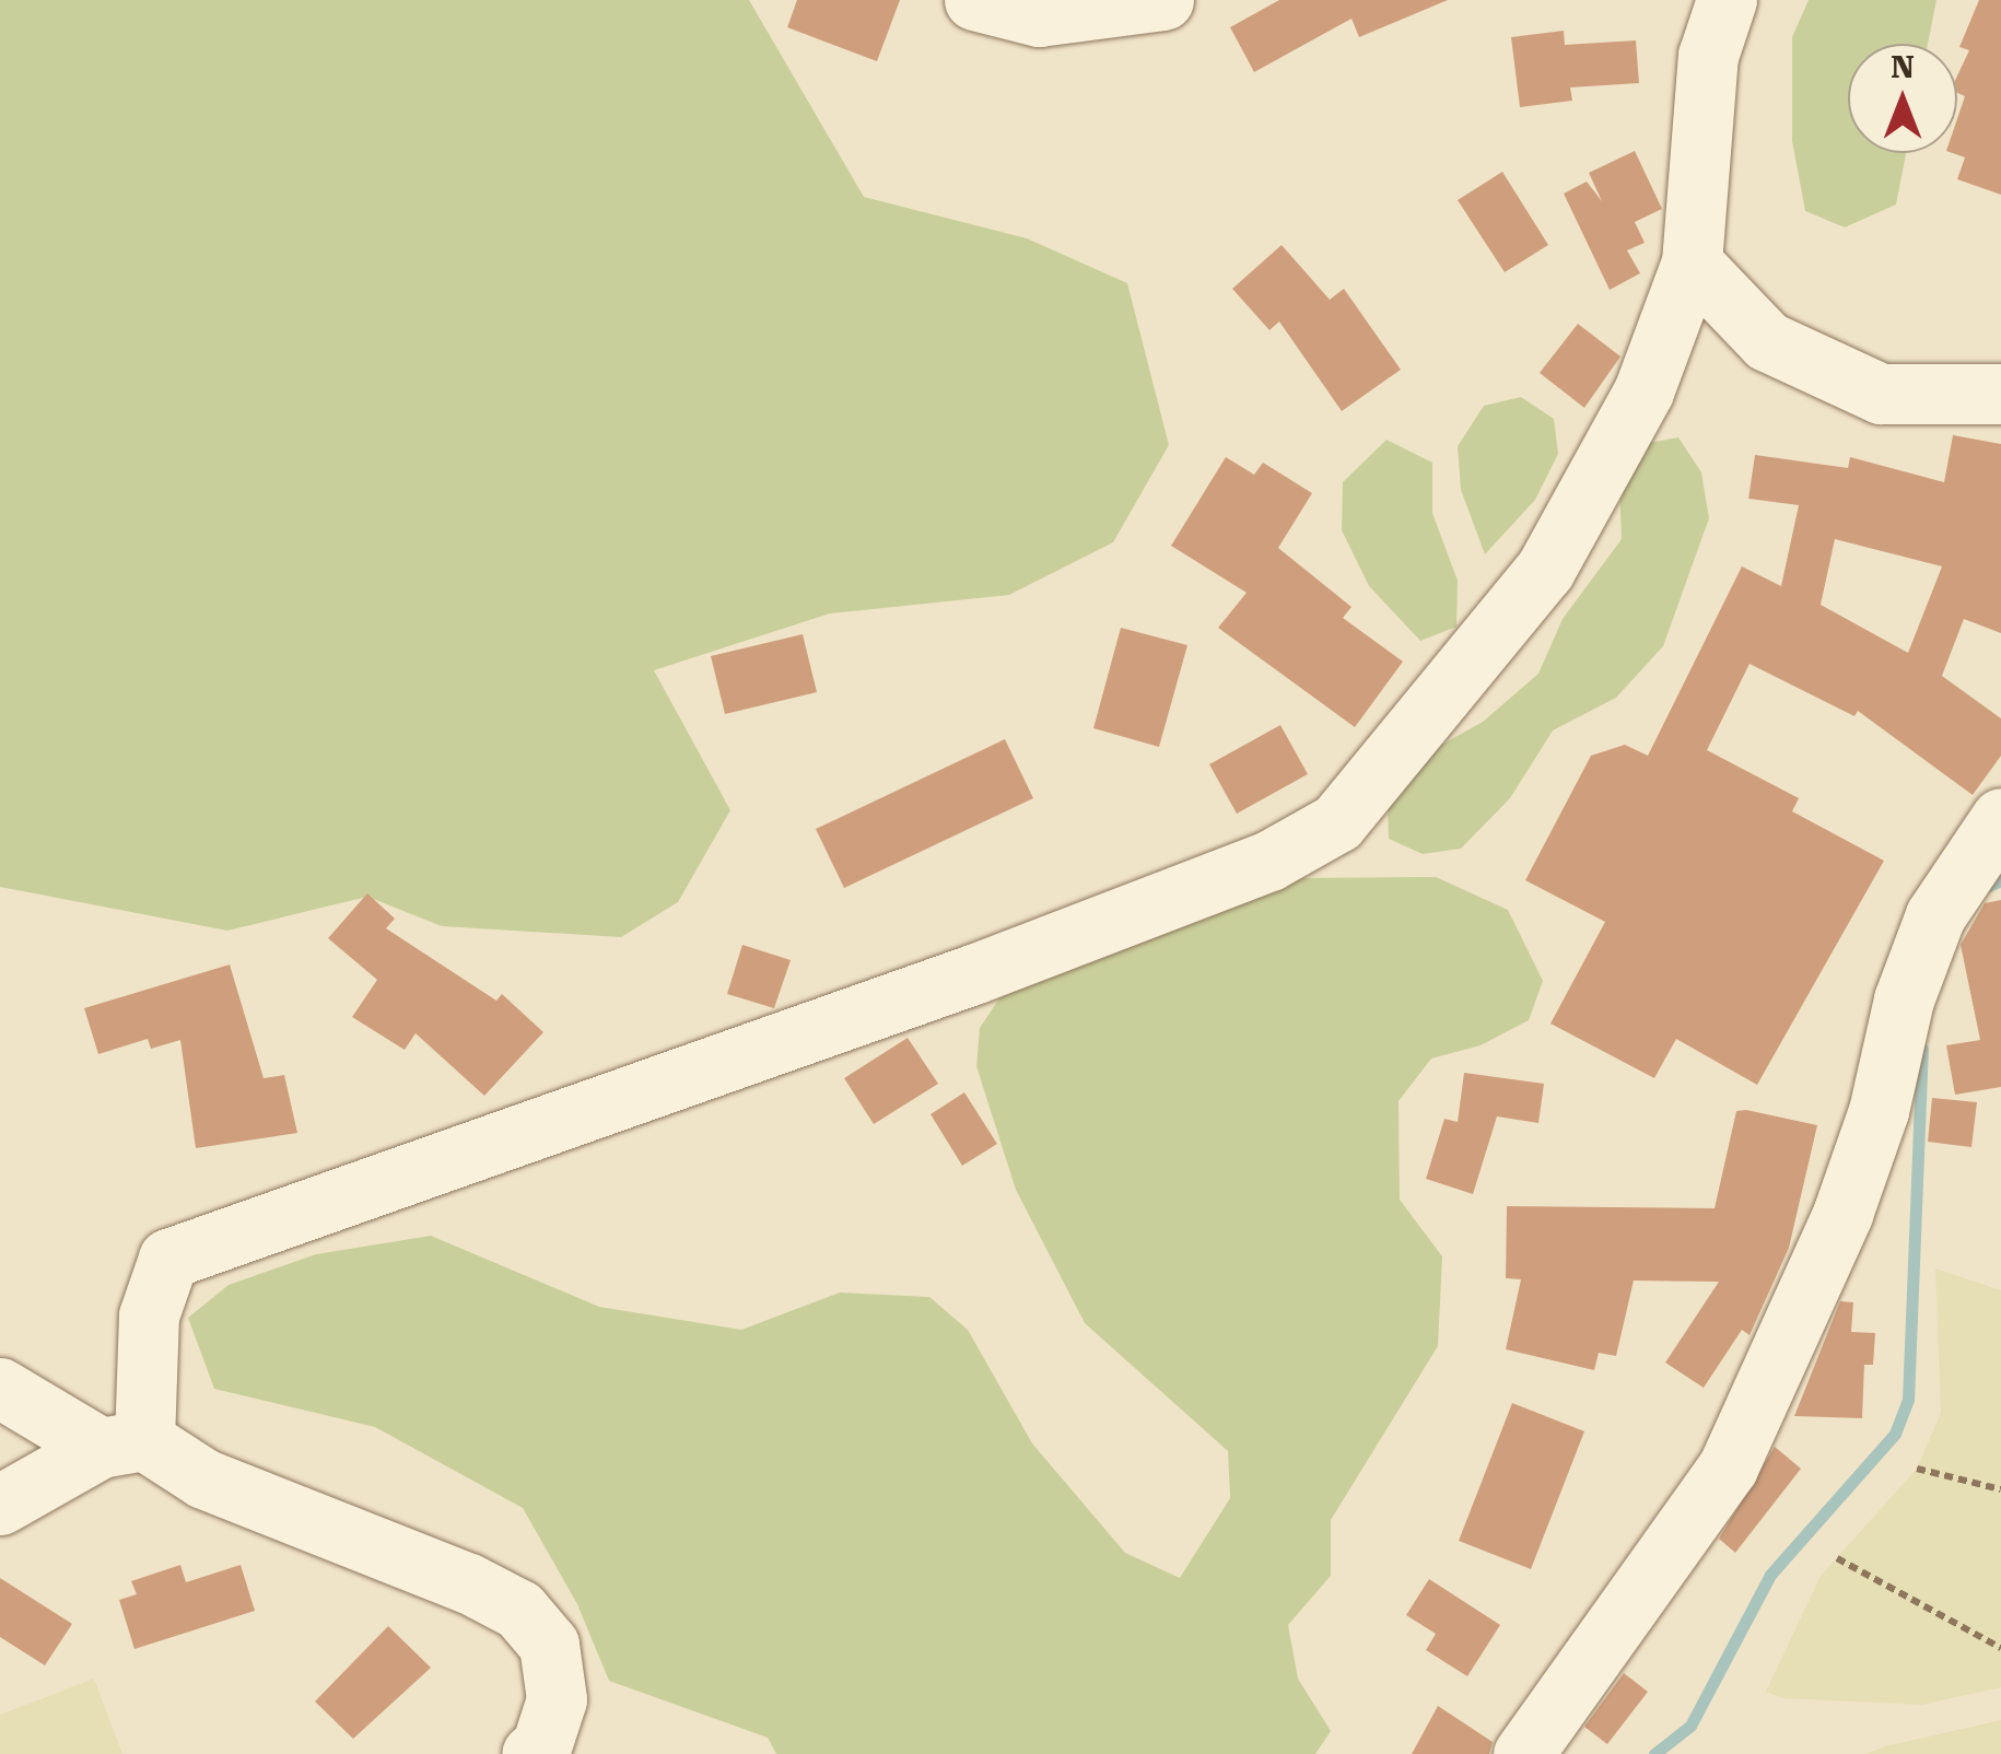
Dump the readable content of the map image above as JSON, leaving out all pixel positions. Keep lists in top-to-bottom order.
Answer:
{
  "north": "top"
}
